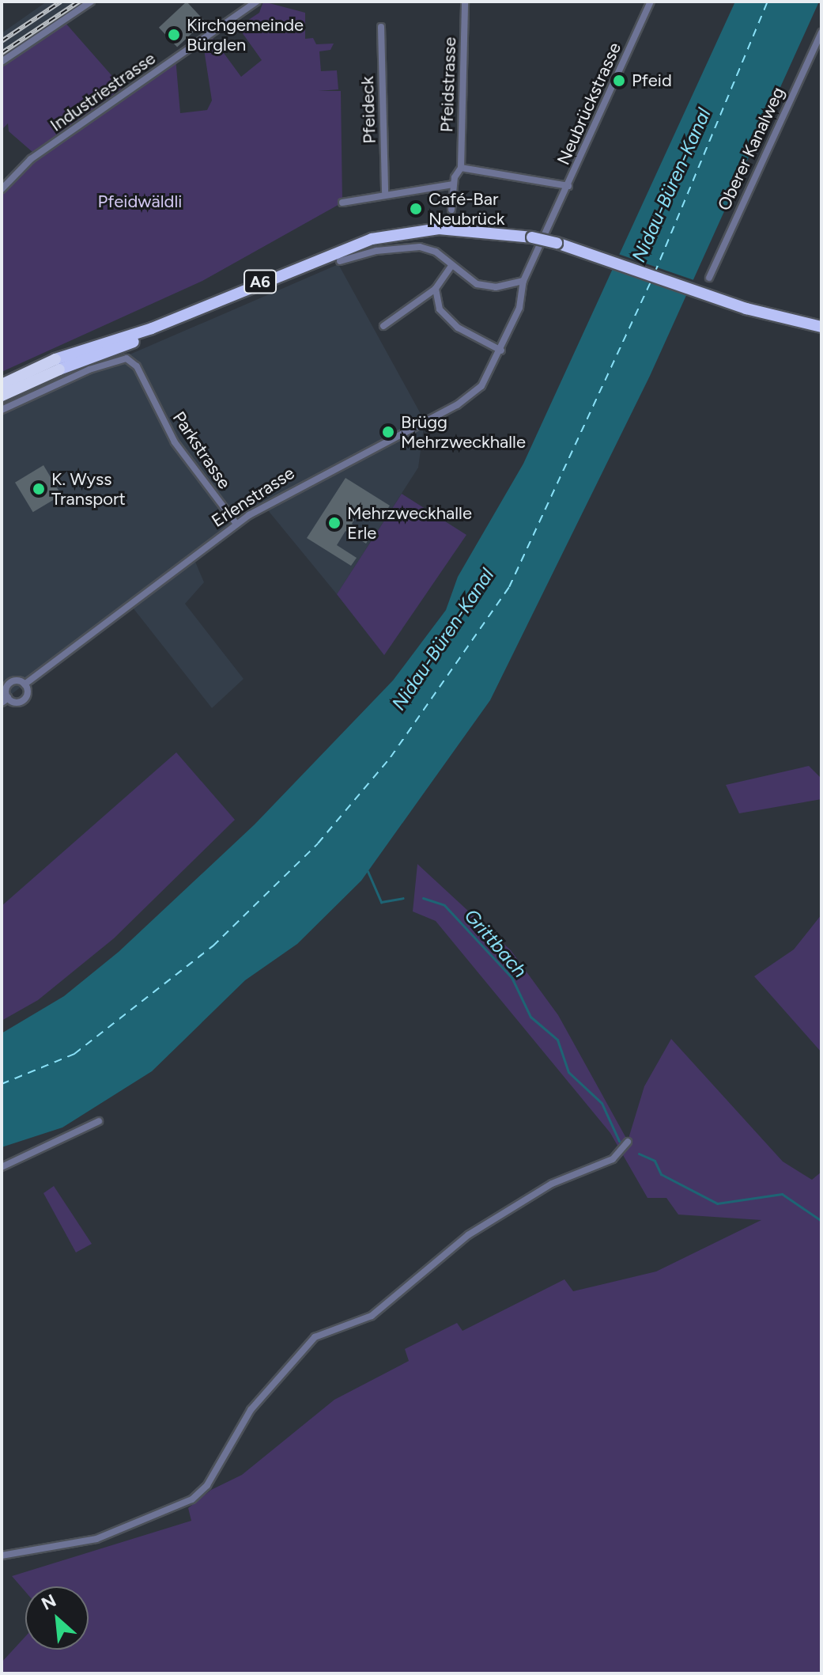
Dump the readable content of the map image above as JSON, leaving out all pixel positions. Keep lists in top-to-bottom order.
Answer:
{
  "streets": {
    "highway": ["A6"],
    "street": [
      "Pfeidstrasse",
      "Industriestrasse",
      "Neubrückstrasse",
      "Pfeideck",
      "Oberer Kanalweg",
      "Parkstrasse",
      "Erlenstrasse"
    ]
  },
  "crossings": [
    ["Pfeidstrasse", "Neubrückstrasse"],
    ["Neubrückstrasse", "Erlenstrasse"],
    ["Parkstrasse", "Erlenstrasse"]
  ],
  "water": ["Nidau-Büren-Kanal", "Grittbach"],
  "parks": ["Pfeidwäldli"],
  "places": [
    "Kirchgemeinde Bürglen",
    "Pfeid",
    "Café-Bar Neubrück",
    "Brügg Mehrzweckhalle",
    "K. Wyss Transport",
    "Mehrzweckhalle Erle"
  ],
  "north": "top left"
}
